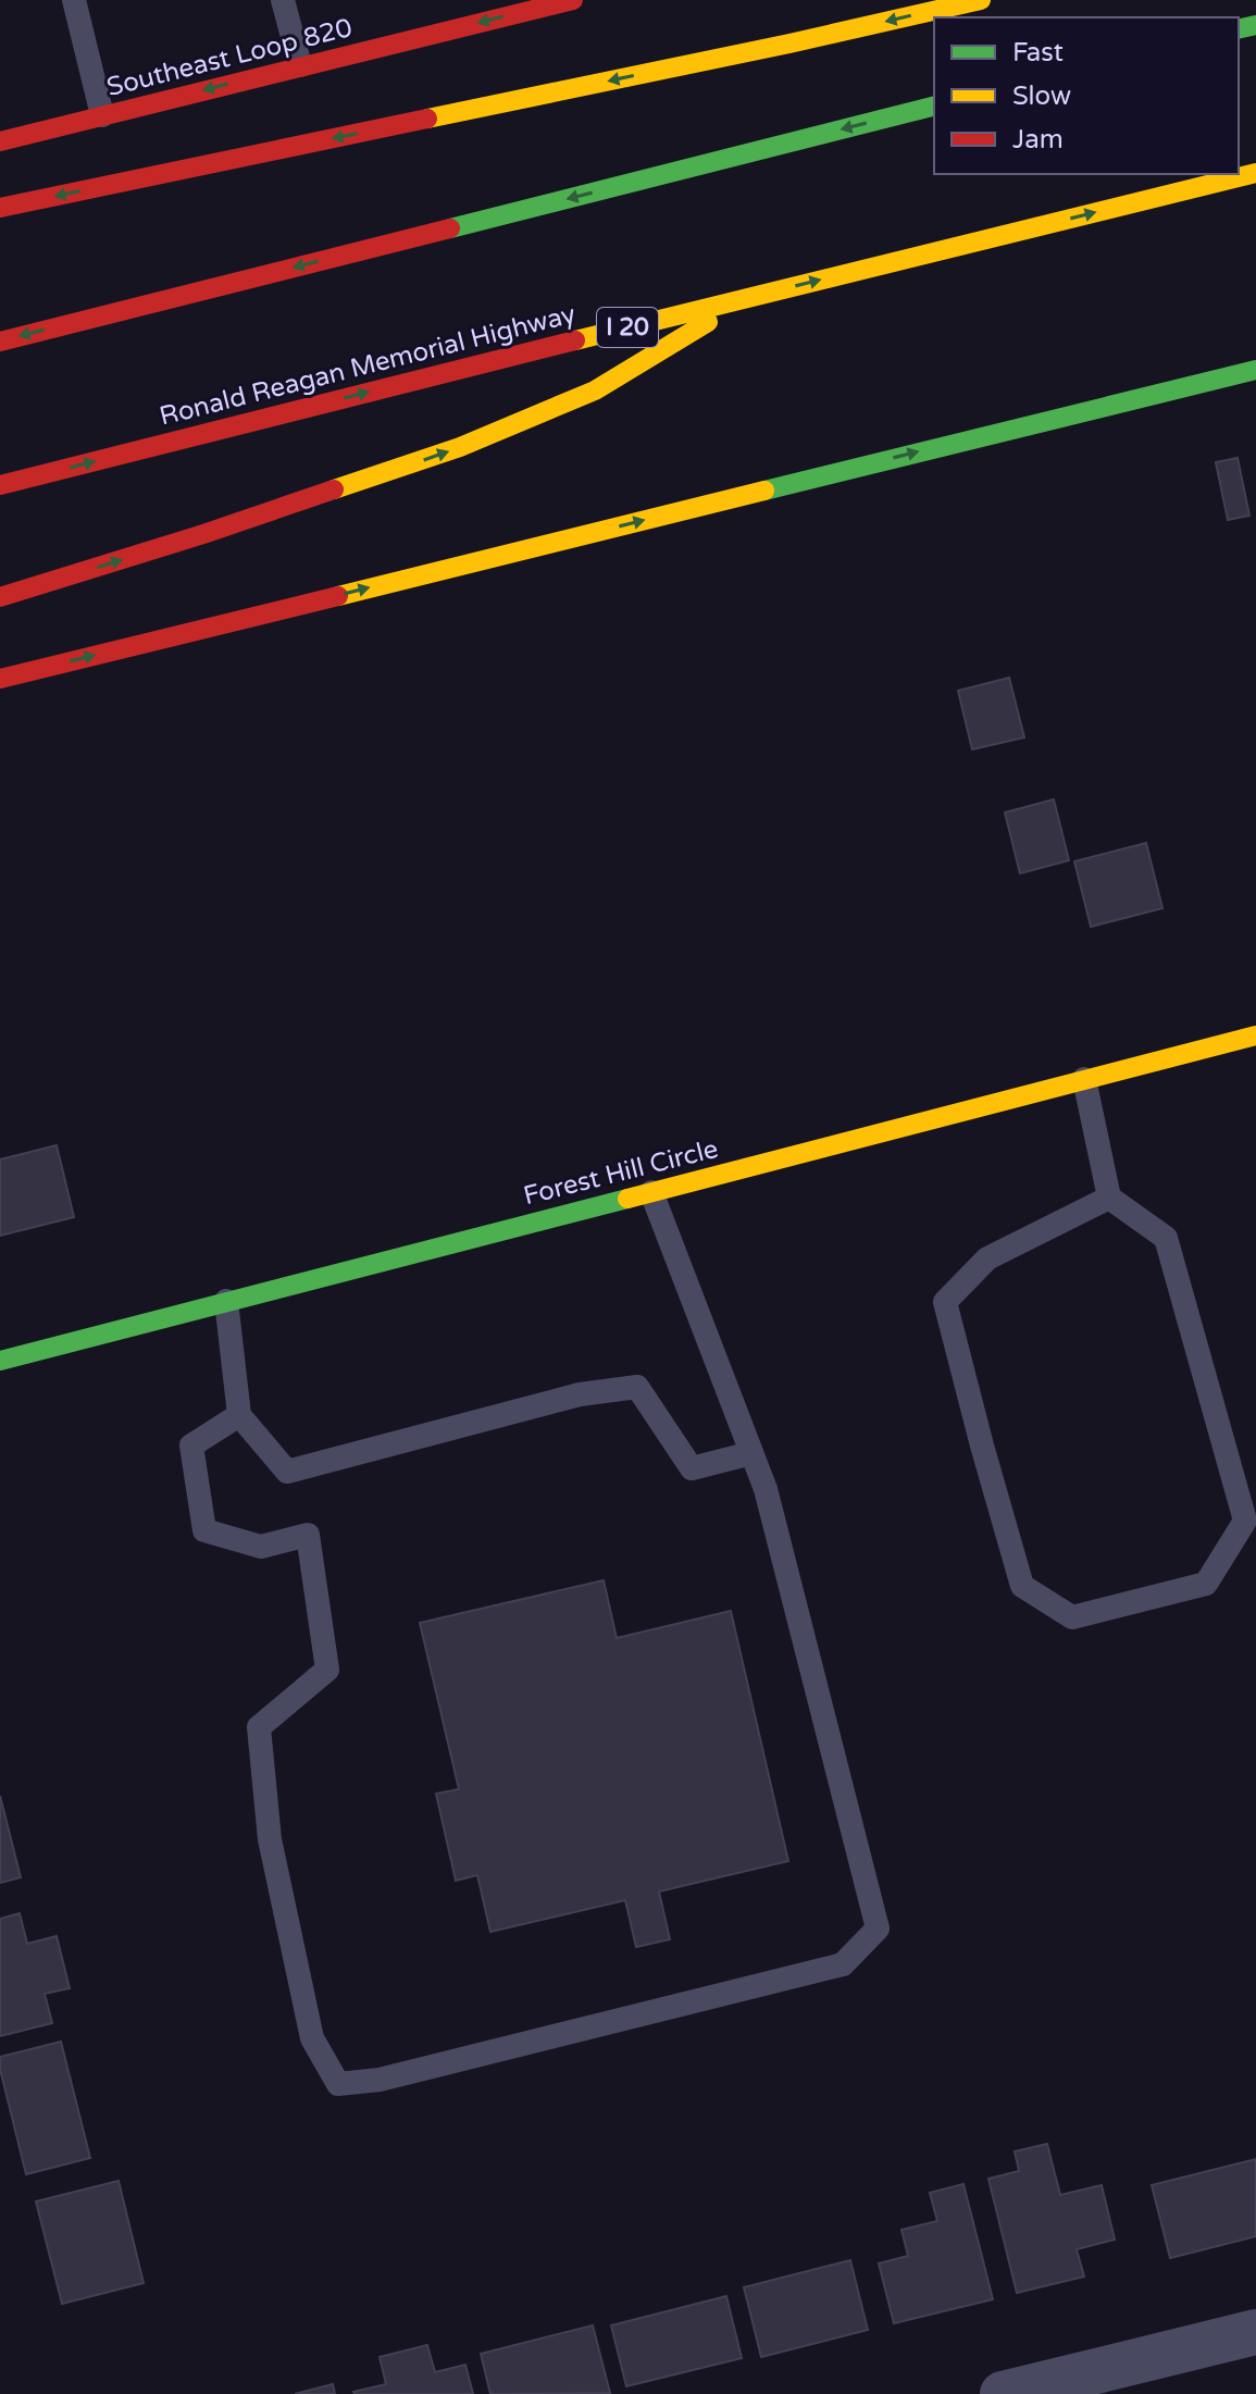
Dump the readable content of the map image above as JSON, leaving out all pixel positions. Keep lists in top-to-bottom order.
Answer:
{
  "streets": {
    "main road": [
      "Southeast Loop 820",
      "I 20",
      "Ronald Reagan Memorial Highway",
      "Forest Hill Circle"
    ]
  },
  "legend": ["Fast", "Slow", "Jam"]
}
